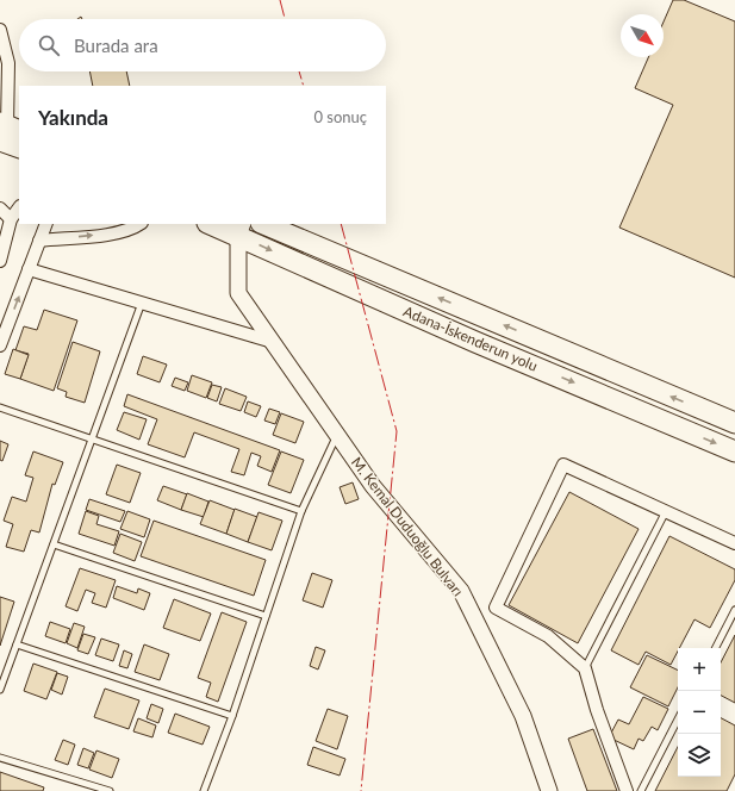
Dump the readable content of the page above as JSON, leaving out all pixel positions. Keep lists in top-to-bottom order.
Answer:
{
  "streets": {
    "highway": ["Adana-İskenderun yolu"],
    "street": ["M. Kemal Duduoğlu Bulvarı"]
  },
  "crossings": [
    ["Adana-İskenderun yolu", "M. Kemal Duduoğlu Bulvarı"]
  ],
  "north": "bottom right",
  "page": {
    "search": "Burada ara",
    "heading": ["Yakında", "0 sonuç"],
    "map_buttons": ["+", "−"]
  }
}
